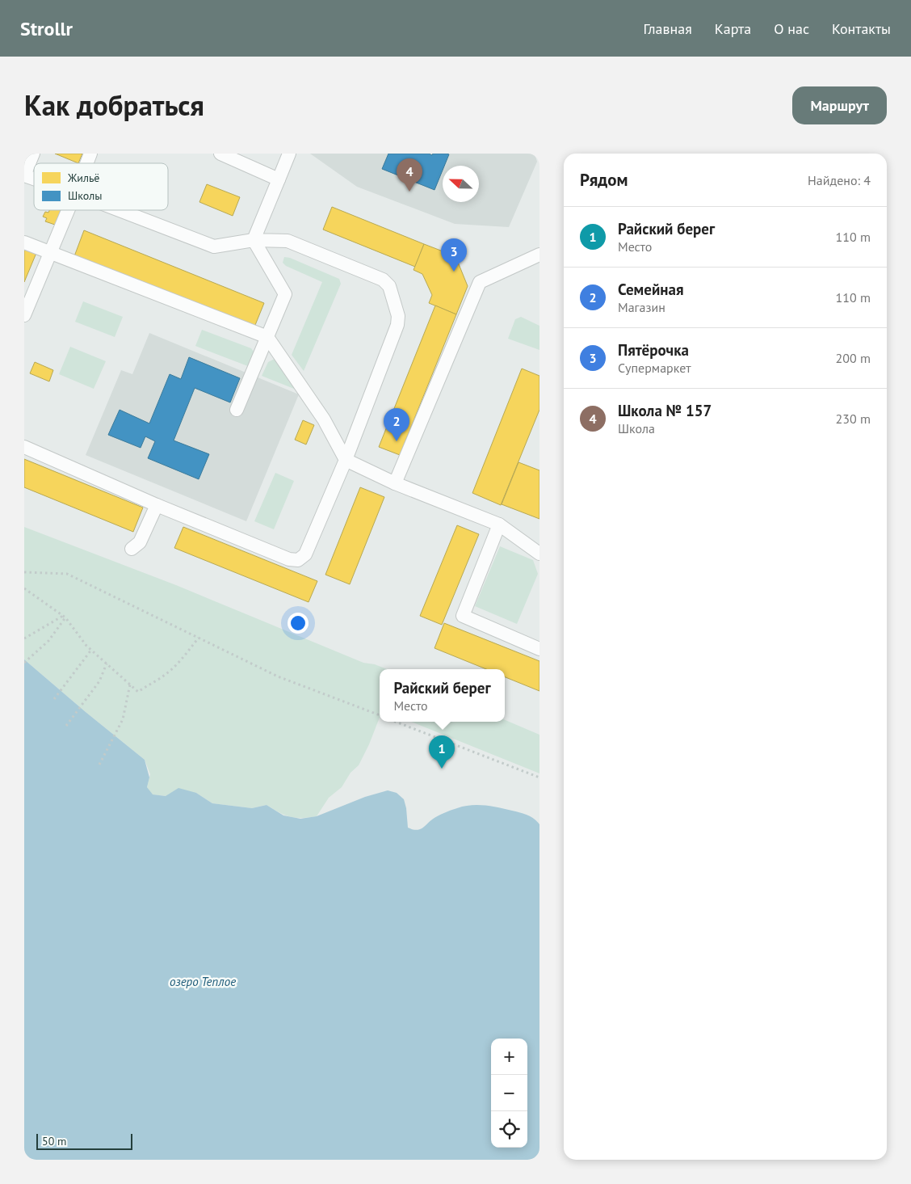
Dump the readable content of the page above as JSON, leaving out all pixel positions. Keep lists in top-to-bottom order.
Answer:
{
  "water": ["озеро Теплое"],
  "legend": ["Жильё", "Школы"],
  "scale_bar": "50 m",
  "north": "left",
  "page": {
    "header": "Strollr",
    "nav": [
      "Главная",
      "Карта",
      "О нас",
      "Контакты"
    ],
    "title": "Как добраться",
    "buttons": "Маршрут",
    "heading": ["Рядом", "Найдено: 4"],
    "pins": [
      "4",
      "3",
      "2",
      "1"
    ],
    "list": [
      {
        "mark": "1",
        "name": "Райский берег",
        "note": "Место",
        "value": "110 m"
      },
      {
        "mark": "2",
        "name": "Семейная",
        "note": "Магазин",
        "value": "110 m"
      },
      {
        "mark": "3",
        "name": "Пятёрочка",
        "note": "Супермаркет",
        "value": "200 m"
      },
      {
        "mark": "4",
        "name": "Школа № 157",
        "note": "Школа",
        "value": "230 m"
      }
    ],
    "popup": ["Райский берег", "Место"],
    "map_buttons": ["+", "−"],
    "scale": "50 m"
  }
}
